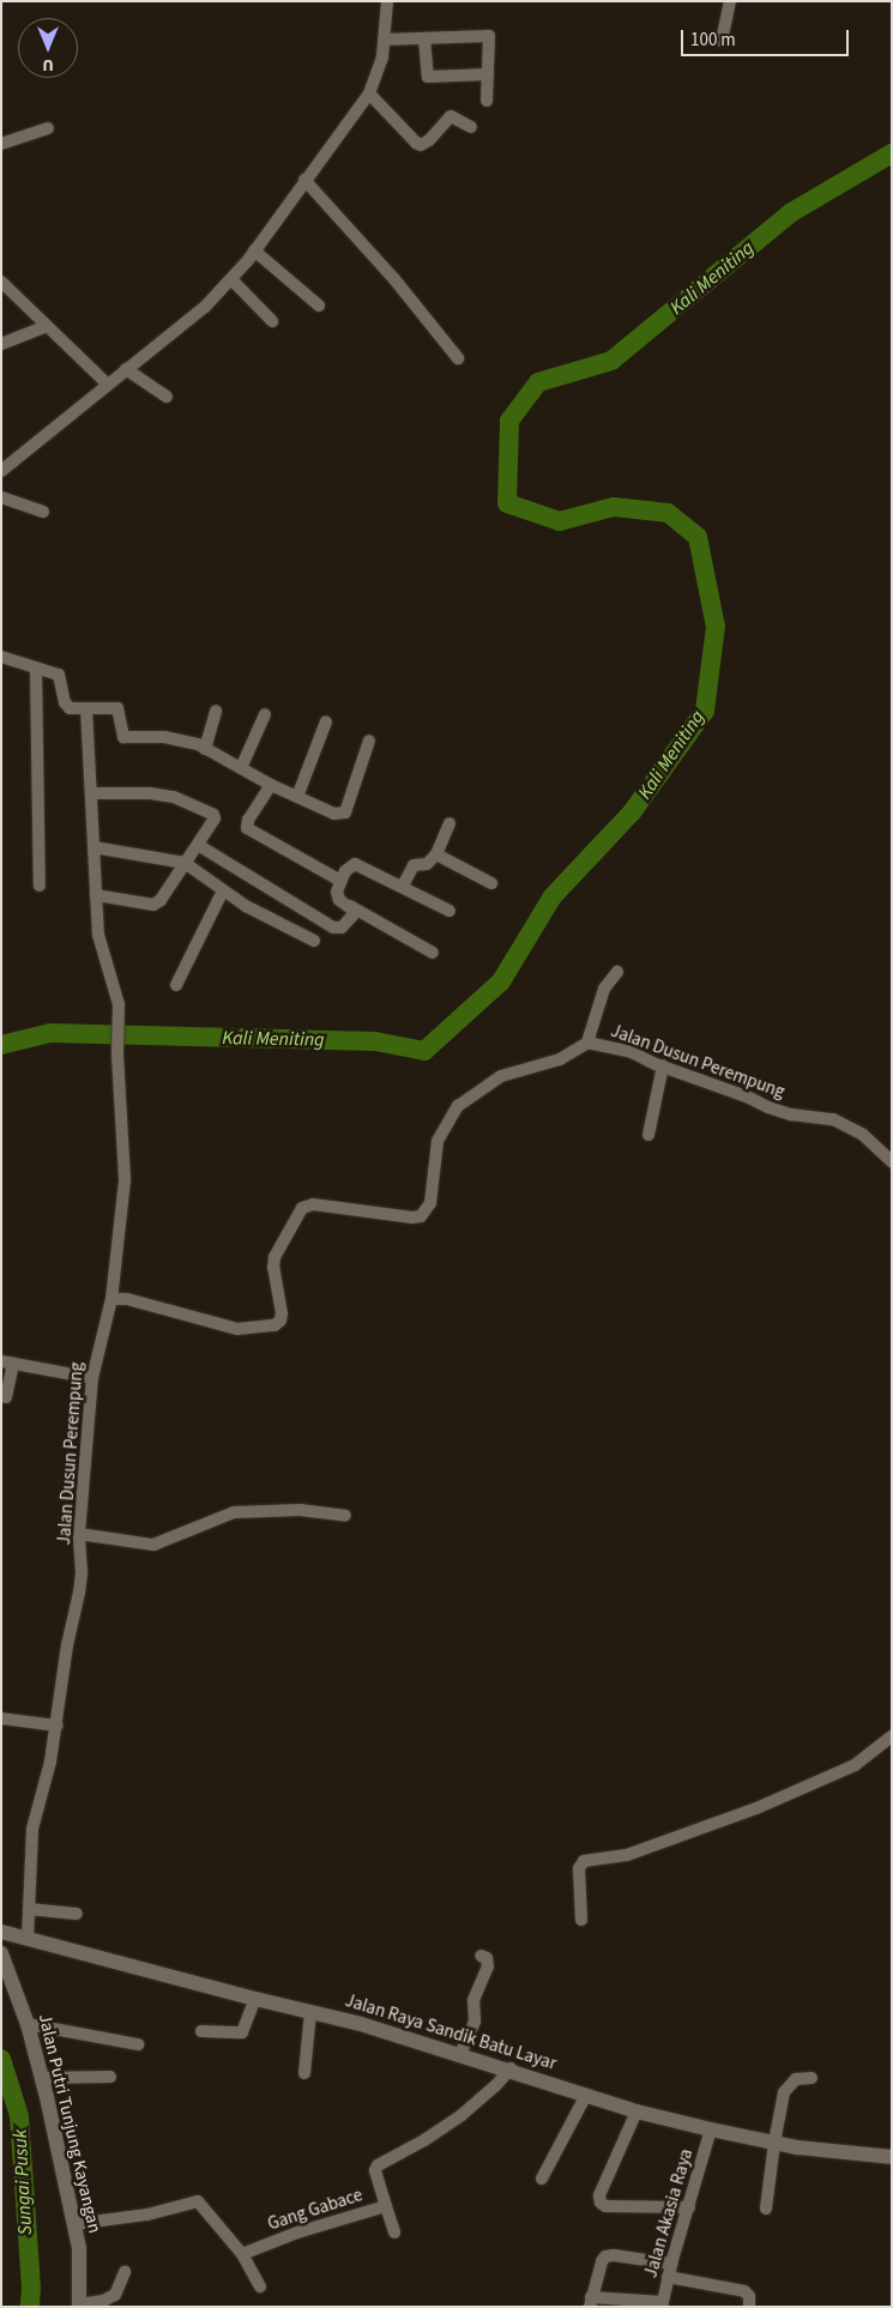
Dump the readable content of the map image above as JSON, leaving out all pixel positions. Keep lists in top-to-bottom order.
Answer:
{
  "streets": {
    "main road": ["Jalan Raya Sandik Batu Layar", "Jalan Putri Tunjung Kayangan"],
    "street": ["Jalan Dusun Perempung", "Gang Gabace", "Jalan Akasia Raya"]
  },
  "crossings": [
    ["Jalan Dusun Perempung", "Jalan Raya Sandik Batu Layar"],
    ["Jalan Raya Sandik Batu Layar", "Gang Gabace"],
    ["Jalan Raya Sandik Batu Layar", "Jalan Akasia Raya"]
  ],
  "water": ["Kali Meniting", "Sungai Pusuk"],
  "scale_bar": "100 m",
  "north": "bottom"
}
